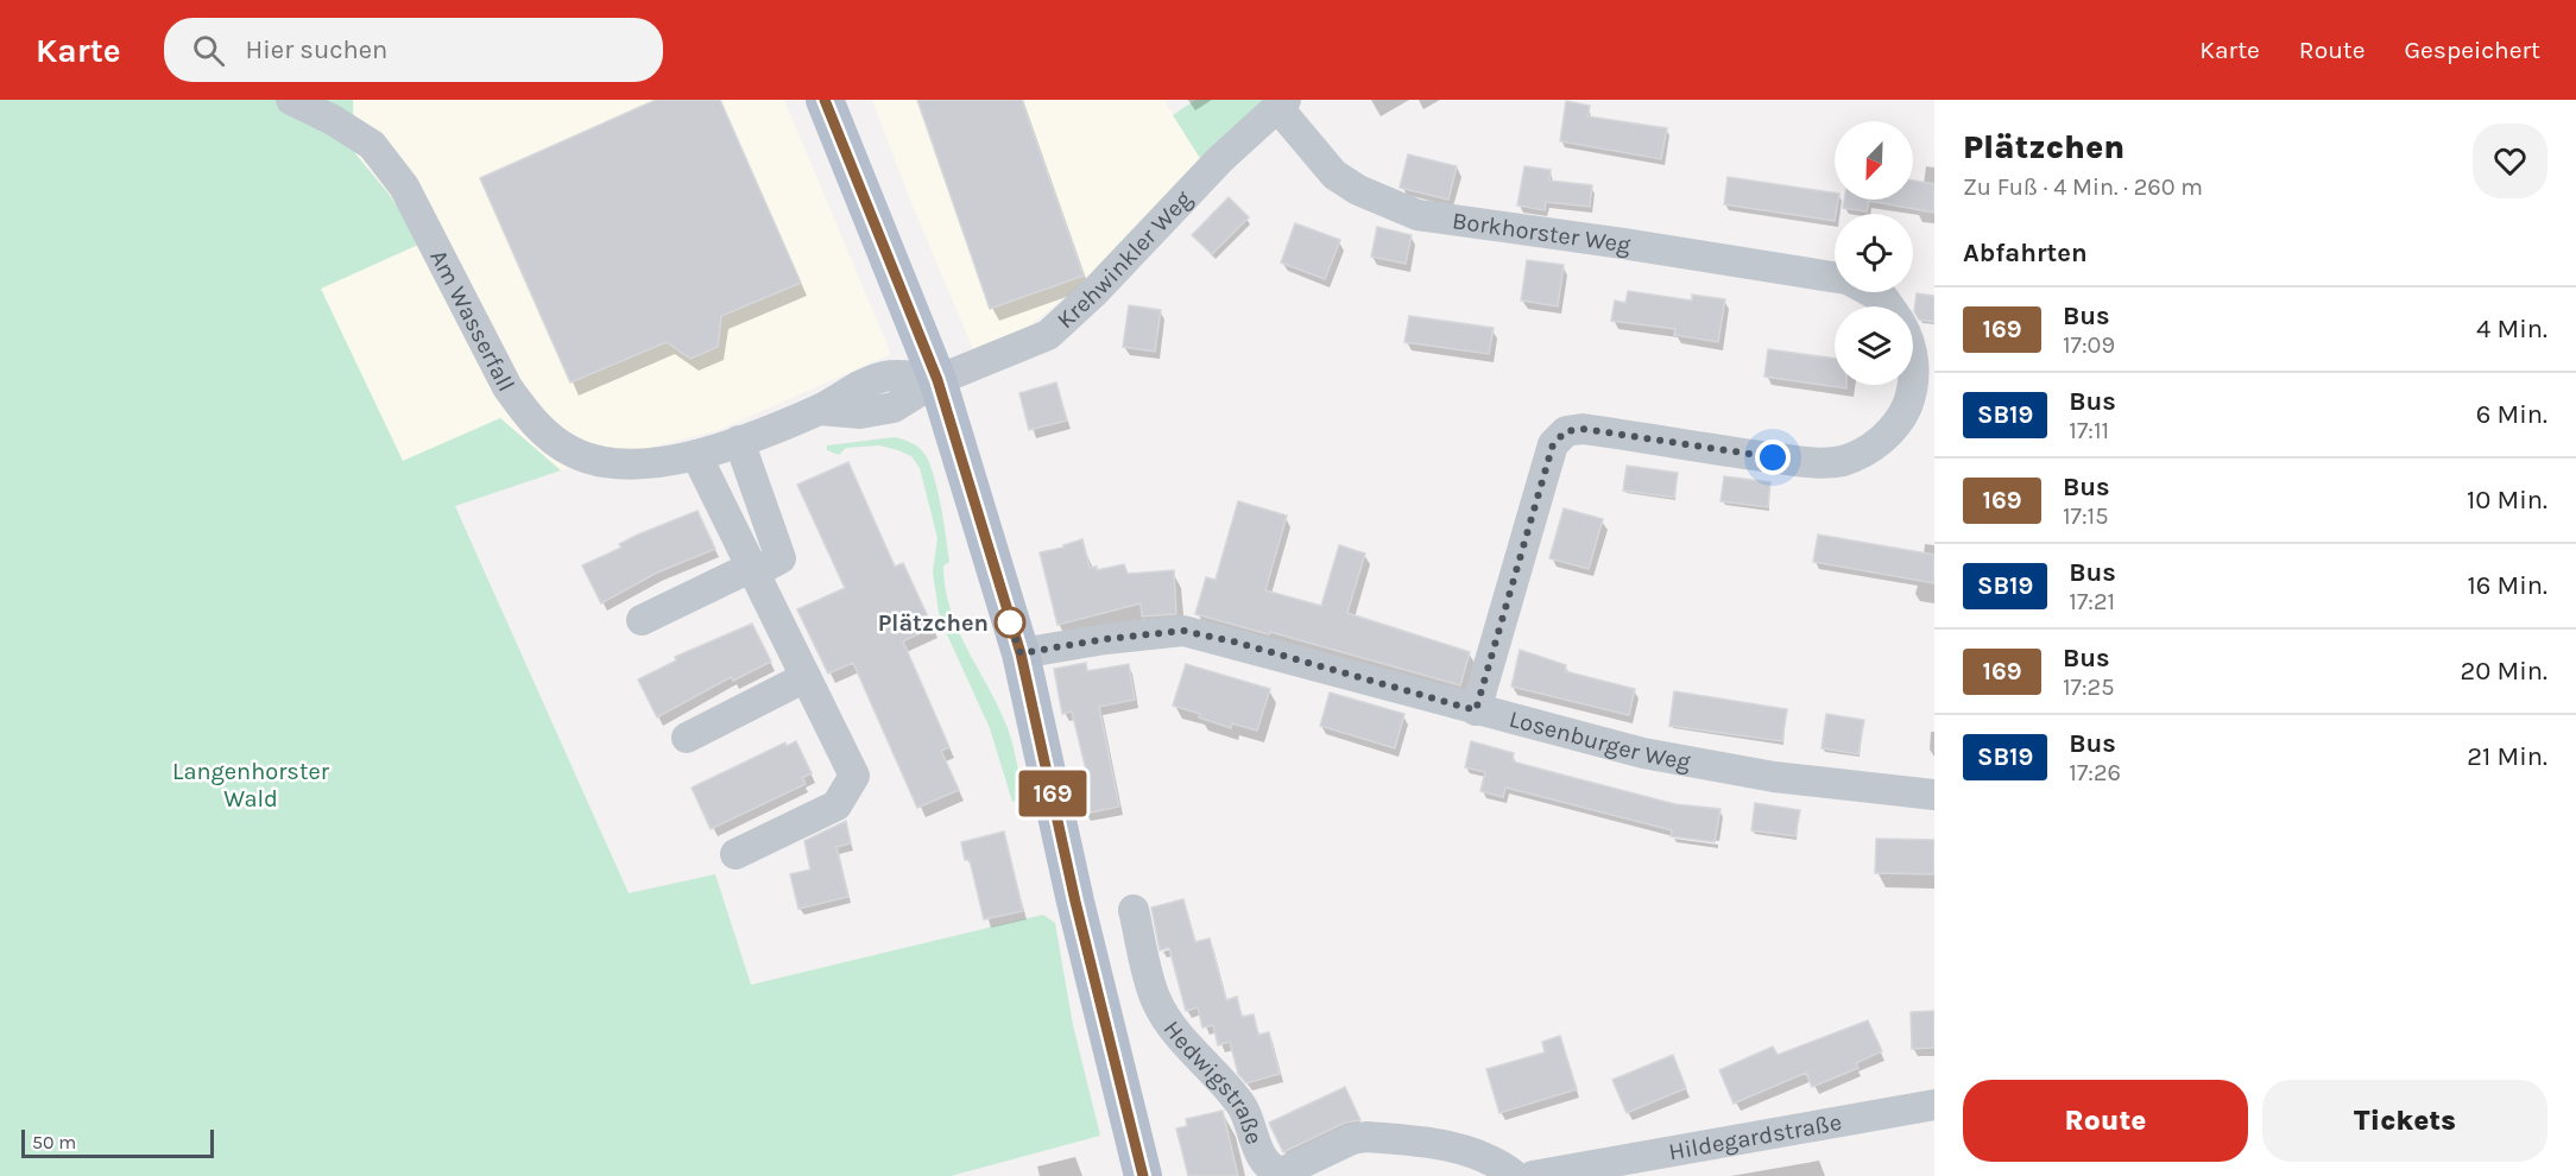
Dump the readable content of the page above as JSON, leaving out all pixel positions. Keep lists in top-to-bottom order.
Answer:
{
  "streets": {
    "street": [
      "Borkhorster Weg",
      "Krehwinkler Weg",
      "Am Wasserfall",
      "Losenburger Weg",
      "Hedwigstraße",
      "Hildegardstraße"
    ]
  },
  "crossings": [
    ["Borkhorster Weg", "Krehwinkler Weg"],
    ["Borkhorster Weg", "Losenburger Weg"],
    ["Krehwinkler Weg", "Am Wasserfall"]
  ],
  "parks": ["Langenhorster Wald"],
  "places": ["Plätzchen"],
  "lines": ["bus line 169"],
  "scale_bar": "50 m",
  "north": "bottom left",
  "page": {
    "header": "Karte",
    "search": "Hier suchen",
    "nav": ["Karte", "Route", "Gespeichert"],
    "on_map": "169",
    "heading": [
      ["Plätzchen", "Zu Fuß · 4 Min. · 260 m"],
      "Abfahrten"
    ],
    "list": [
      {
        "mark": "169",
        "name": "Bus",
        "note": "17:09",
        "value": "4 Min."
      },
      {
        "mark": "SB19",
        "name": "Bus",
        "note": "17:11",
        "value": "6 Min."
      },
      {
        "mark": "169",
        "name": "Bus",
        "note": "17:15",
        "value": "10 Min."
      },
      {
        "mark": "SB19",
        "name": "Bus",
        "note": "17:21",
        "value": "16 Min."
      },
      {
        "mark": "169",
        "name": "Bus",
        "note": "17:25",
        "value": "20 Min."
      },
      {
        "mark": "SB19",
        "name": "Bus",
        "note": "17:26",
        "value": "21 Min."
      }
    ],
    "buttons": ["Route", "Tickets"],
    "scale": "50 m"
  }
}
